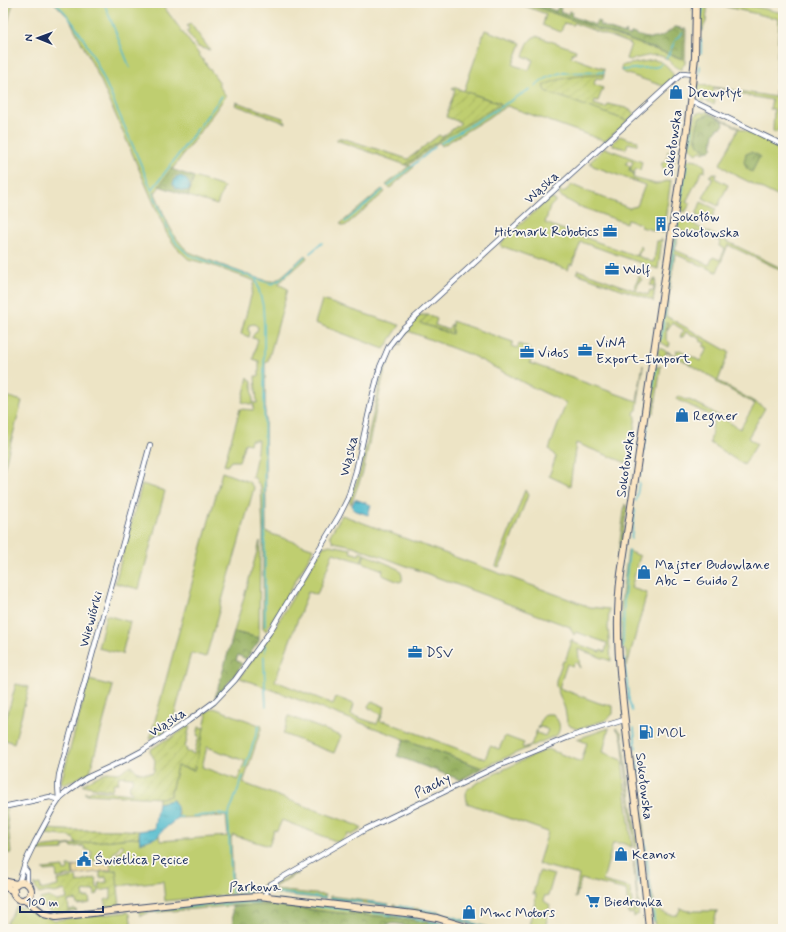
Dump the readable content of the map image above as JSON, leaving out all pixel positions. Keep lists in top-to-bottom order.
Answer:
{
  "streets": {
    "street": [
      "Sokołowska",
      "Wąska",
      "Wiewiórki",
      "Piachy",
      "Parkowa"
    ]
  },
  "crossings": [
    ["Sokołowska", "Wąska"],
    ["Sokołowska", "Piachy"],
    ["Wąska", "Wiewiórki"],
    ["Piachy", "Parkowa"]
  ],
  "places": {
    "shop": [
      "Drewpłyt",
      "Regner",
      "Majster Budowlane Abc – Guido 2",
      "Keanox",
      "Mmc Motors"
    ],
    "building": ["Sokołów Sokołowska"],
    "office": [
      "Hitmark Robotics",
      "Wolf",
      "ViNA Export-Import",
      "Vidos",
      "DSV"
    ],
    "fuel station": ["MOL"],
    "public building": ["Świetlica Pęcice"],
    "supermarket": ["Biedronka"]
  },
  "scale_bar": "100 m",
  "north": "left"
}
